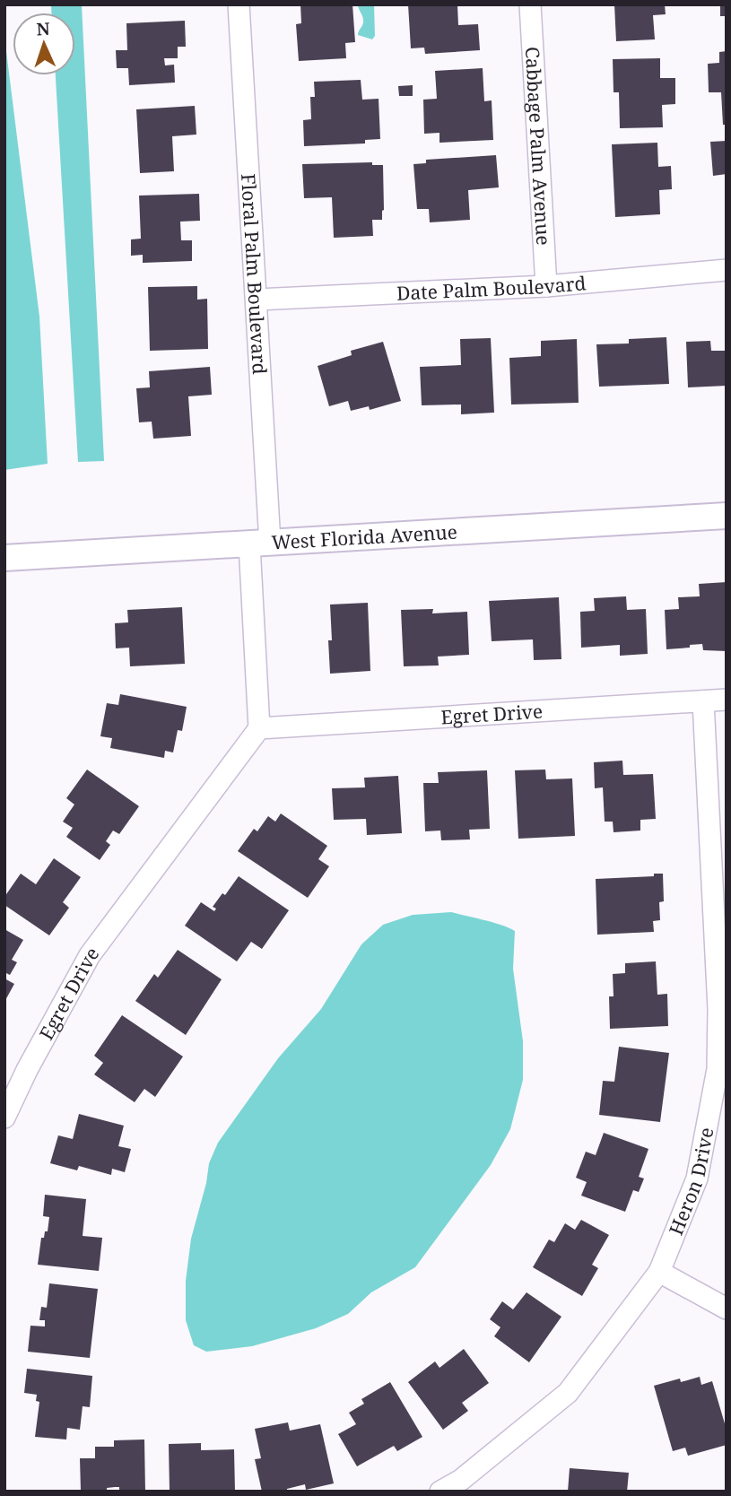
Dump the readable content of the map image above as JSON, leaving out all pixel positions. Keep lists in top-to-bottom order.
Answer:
{
  "streets": {
    "street": [
      "Cabbage Palm Avenue",
      "Floral Palm Boulevard",
      "Date Palm Boulevard",
      "West Florida Avenue",
      "Egret Drive",
      "Heron Drive"
    ]
  },
  "crossings": [
    ["Cabbage Palm Avenue", "Date Palm Boulevard"],
    ["Floral Palm Boulevard", "Date Palm Boulevard"],
    ["Floral Palm Boulevard", "West Florida Avenue"],
    ["Egret Drive", "Heron Drive"]
  ],
  "north": "top"
}
